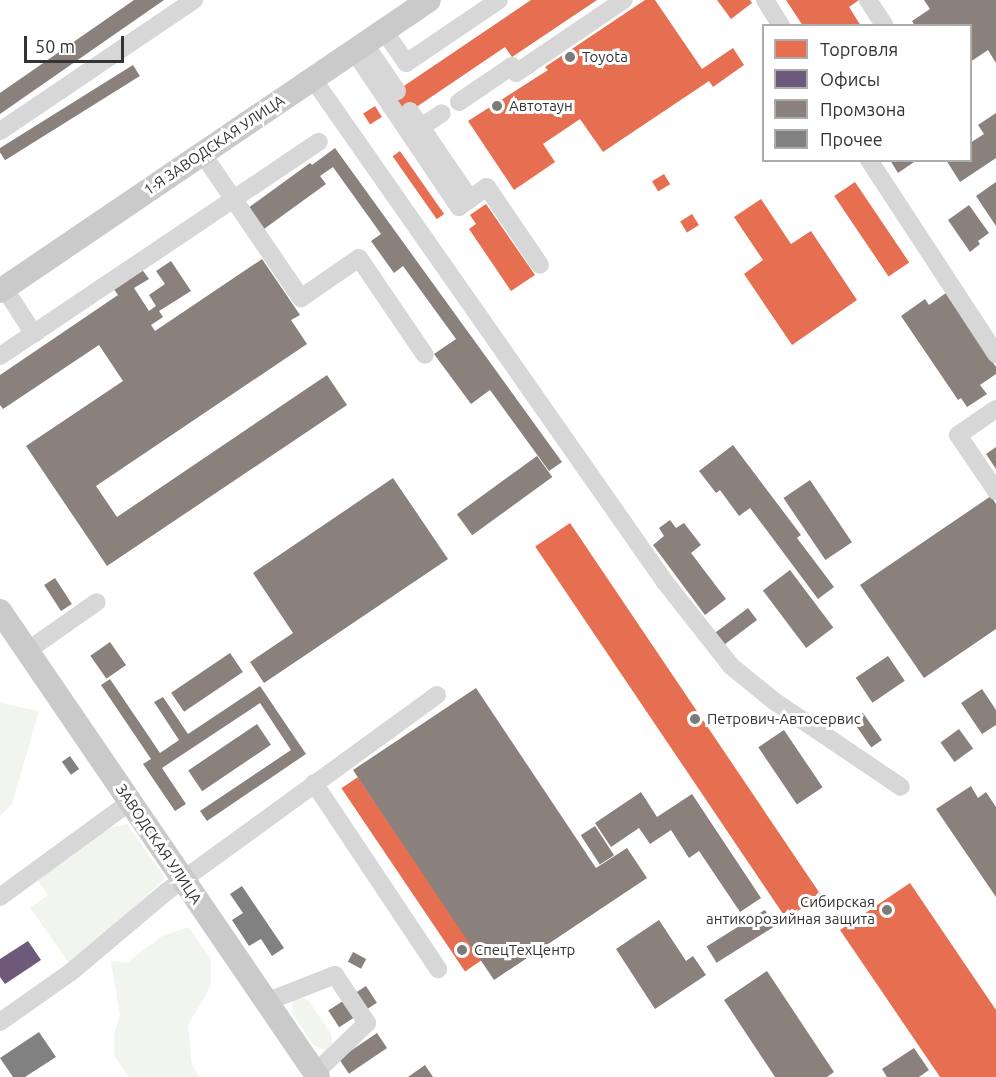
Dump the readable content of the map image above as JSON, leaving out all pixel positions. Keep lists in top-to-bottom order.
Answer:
{
  "streets": {
    "main road": ["1-Я ЗАВОДСКАЯ УЛИЦА", "ЗАВОДСКАЯ УЛИЦА"]
  },
  "places": [
    "Toyota",
    "Автотаун",
    "Петрович-Автосервис",
    "Сибирская антикорозийная защита",
    "СпецТехЦентр"
  ],
  "legend": [
    "Торговля",
    "Офисы",
    "Промзона",
    "Прочее"
  ],
  "scale_bar": "50 m"
}
